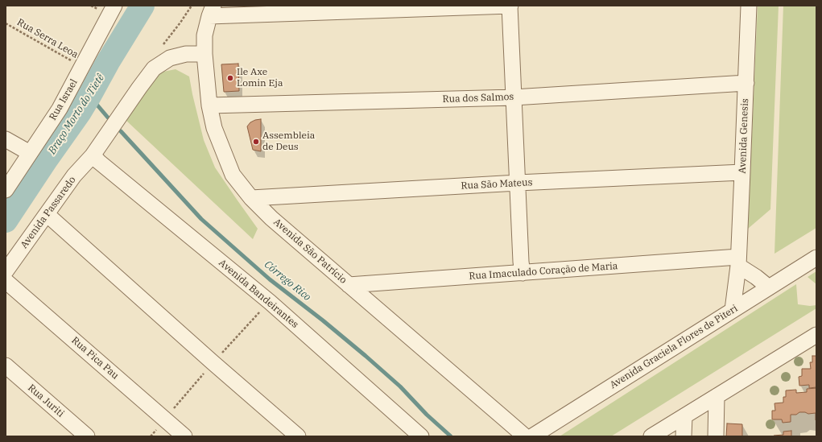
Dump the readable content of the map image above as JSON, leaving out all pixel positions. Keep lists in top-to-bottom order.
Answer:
{
  "streets": {
    "street": [
      "Rua dos Salmos",
      "Rua Israel",
      "Avenida Genesis",
      "Rua São Mateus",
      "Avenida Passaredo",
      "Avenida São Patrício",
      "Rua Imaculado Coração de Maria",
      "Avenida Bandeirantes",
      "Avenida Graciela Flores de Piteri",
      "Rua Pica Pau",
      "Rua Juriti"
    ],
    "path": ["Rua Serra Leoa"]
  },
  "crossings": [
    ["Rua Serra Leoa", "Rua Israel"],
    ["Rua dos Salmos", "Avenida Genesis"],
    ["Rua dos Salmos", "Avenida São Patrício"],
    ["Avenida Genesis", "Rua São Mateus"],
    ["Avenida Genesis", "Rua Imaculado Coração de Maria"],
    ["Avenida Genesis", "Avenida Graciela Flores de Piteri"],
    ["Rua São Mateus", "Avenida São Patrício"],
    ["Avenida Passaredo", "Avenida São Patrício"],
    ["Avenida Passaredo", "Avenida Bandeirantes"],
    ["Avenida São Patrício", "Rua Imaculado Coração de Maria"]
  ],
  "water": ["Braço Morto do Tietê", "Córrego Rico"],
  "places": ["Ile Axe Lomin Eja", "Assembleia de Deus"]
}
